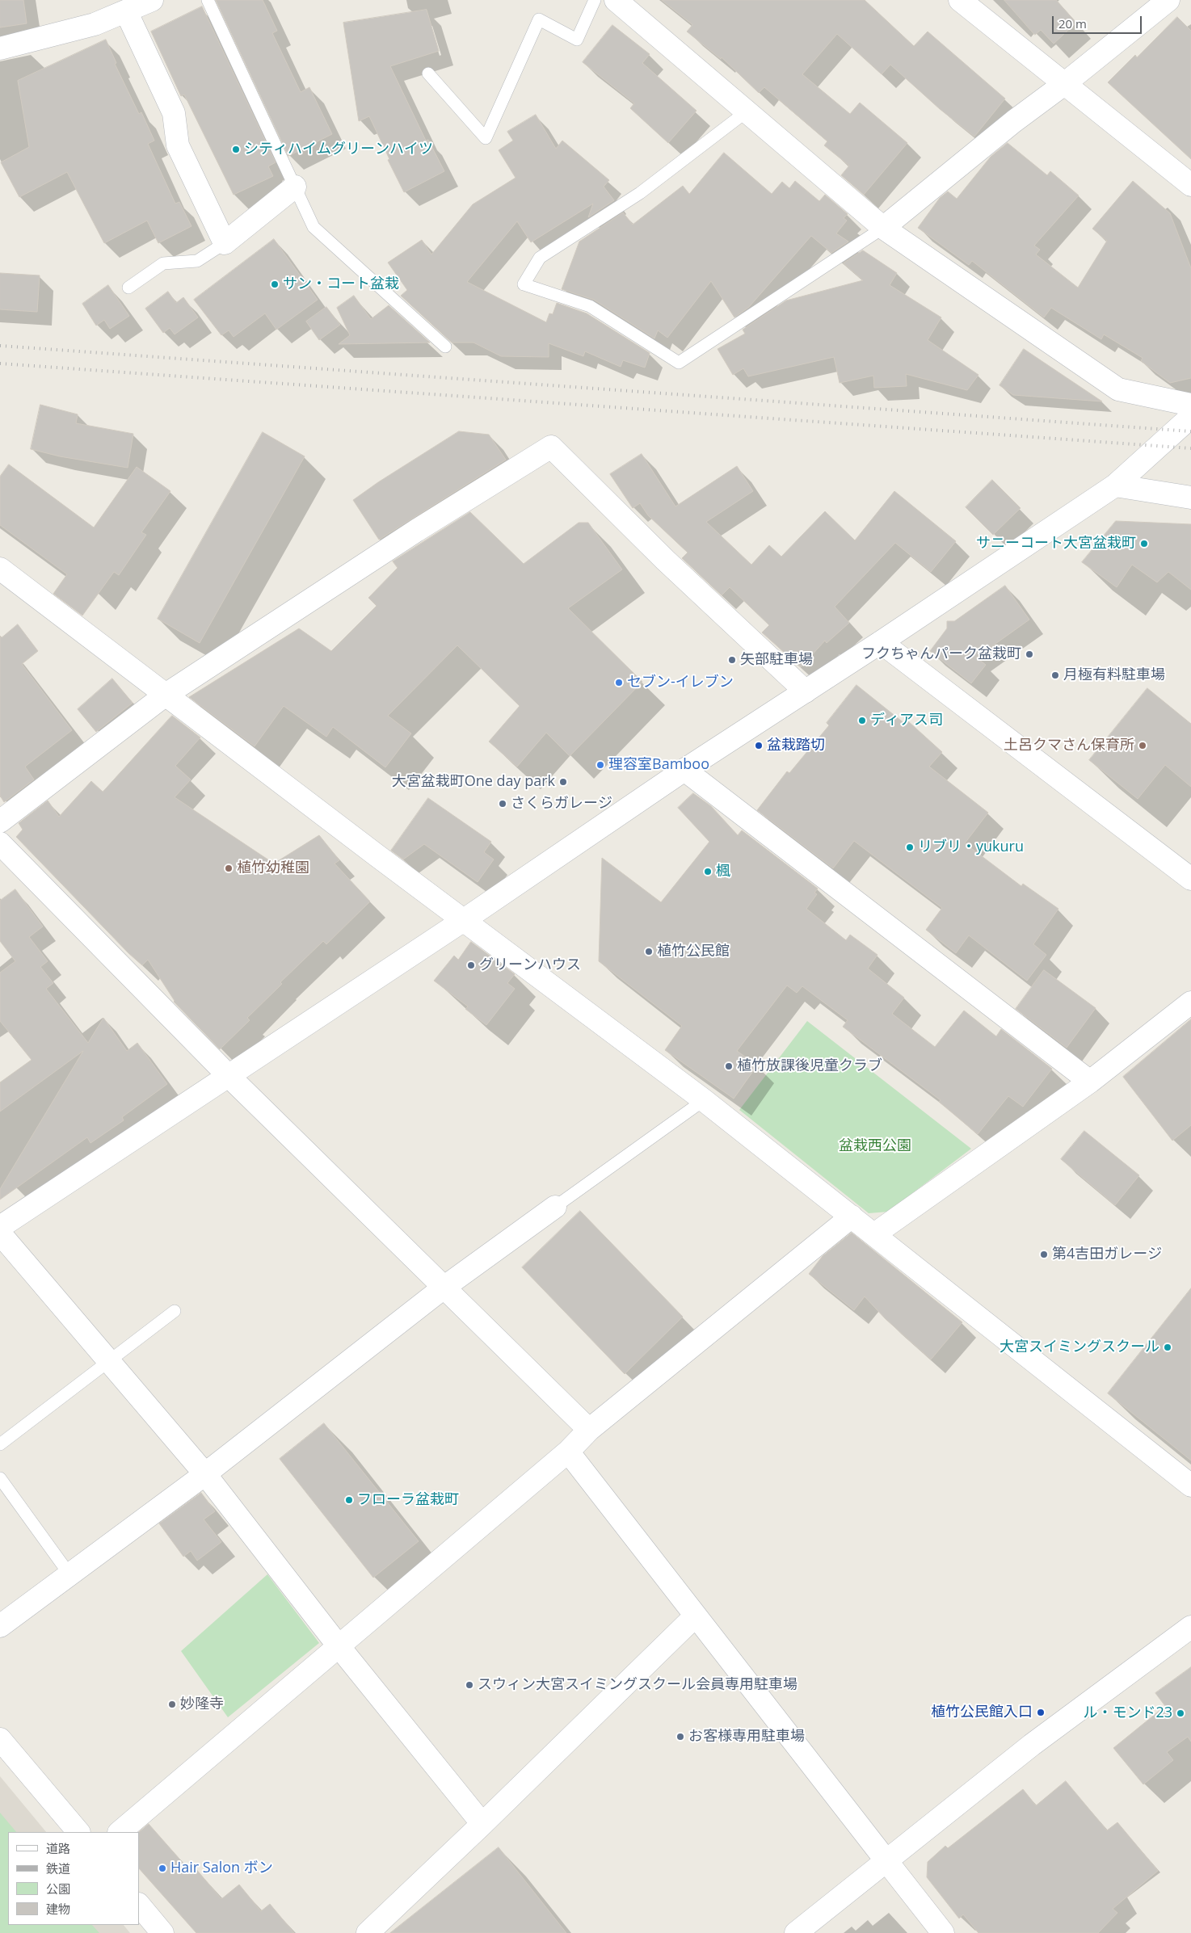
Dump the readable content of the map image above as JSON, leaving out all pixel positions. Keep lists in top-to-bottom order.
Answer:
{
  "parks": ["盆栽西公園"],
  "places": [
    "シティハイムグリーンハイツ",
    "サン・コート盆栽",
    "サニーコート大宮盆栽町",
    "フクちゃんパーク盆栽町",
    "矢部駐車場",
    "月極有料駐車場",
    "セブン-イレブン",
    "ディアス司",
    "盆栽踏切",
    "土呂クマさん保育所",
    "理容室Bamboo",
    "大宮盆栽町One day park",
    "さくらガレージ",
    "リブリ・yukuru",
    "植竹幼稚園",
    "楓",
    "植竹公民館",
    "グリーンハウス",
    "植竹放課後児童クラブ",
    "第4吉田ガレージ",
    "大宮スイミングスクール",
    "フローラ盆栽町",
    "スウィン大宮スイミングスクール会員専用駐車場",
    "妙隆寺",
    "植竹公民館入口",
    "ル・モンド23",
    "お客様専用駐車場",
    "Hair Salon ボン"
  ],
  "legend": [
    "道路",
    "鉄道",
    "公園",
    "建物"
  ],
  "scale_bar": "20 m"
}
